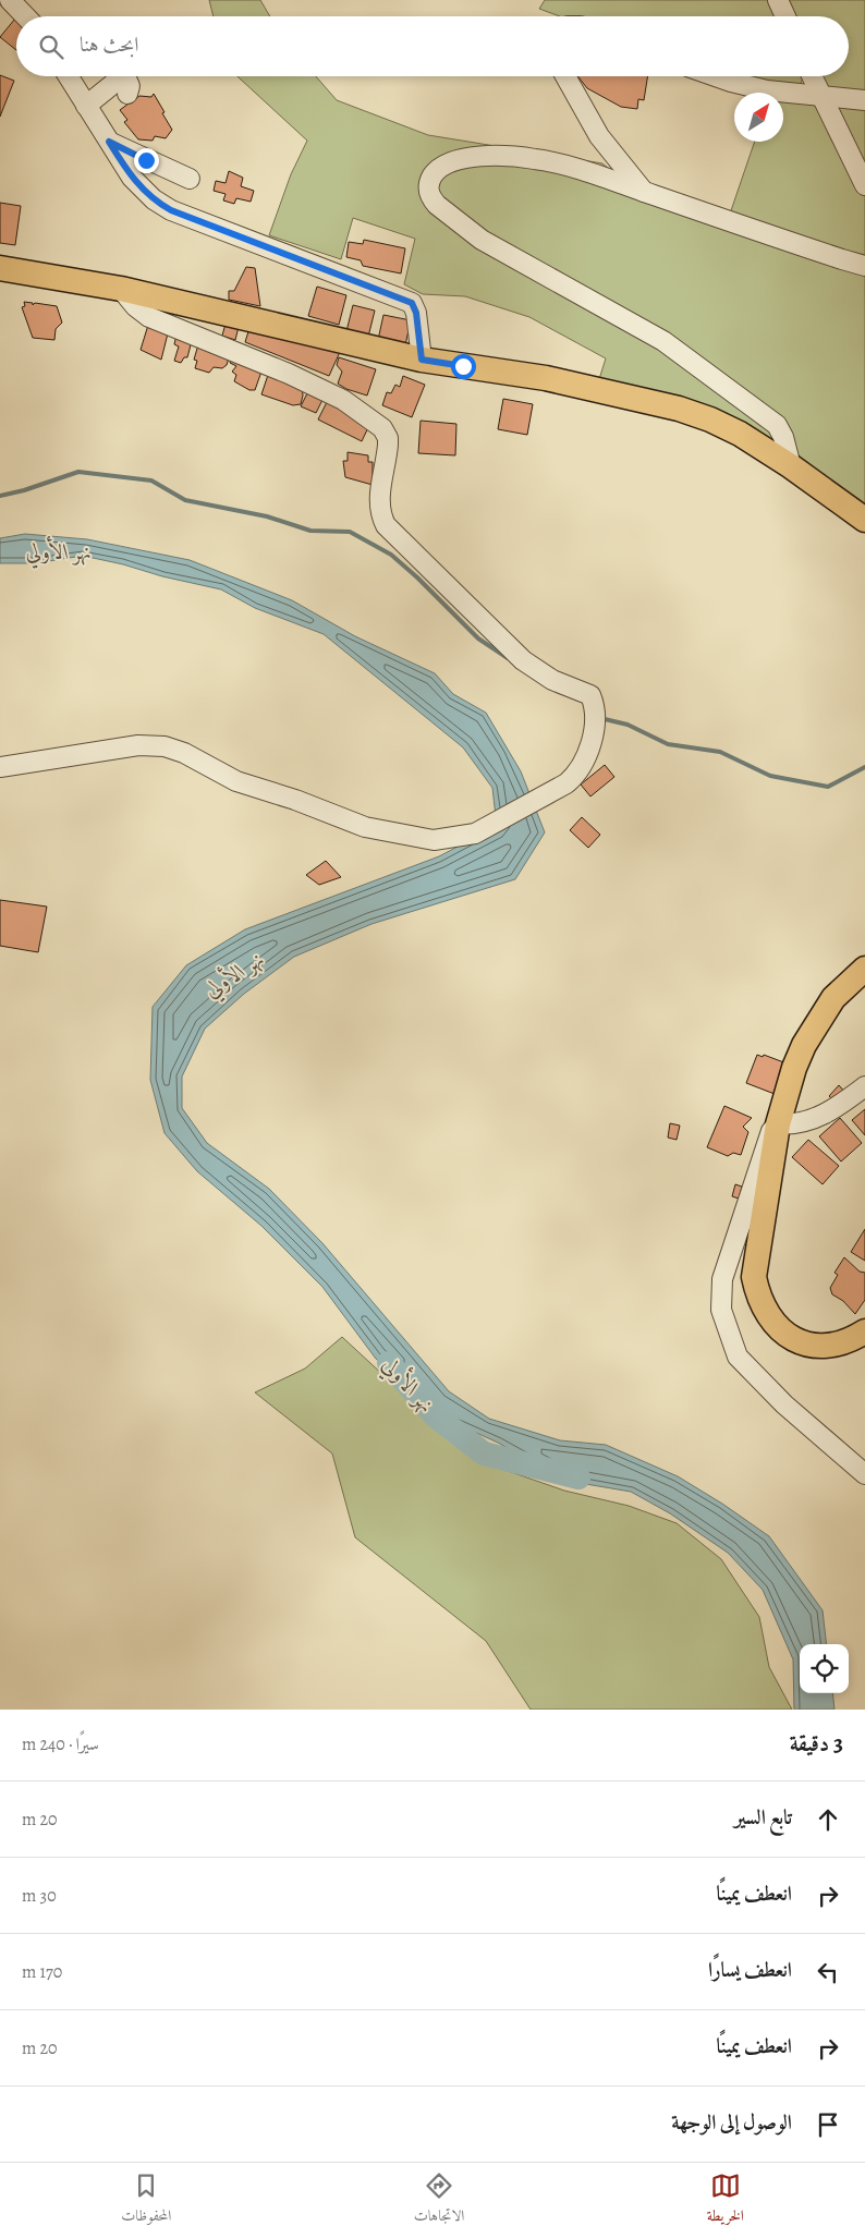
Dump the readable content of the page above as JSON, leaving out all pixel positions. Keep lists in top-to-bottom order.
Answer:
{
  "water": ["نهر الأولي"],
  "north": "top right",
  "page": {
    "search": "ابحث هنا",
    "heading": ["3 دقيقة", "سيرًا · 240 m"],
    "list": [
      ["تابع السير", "20 m"],
      ["انعطف يمينًا", "30 m"],
      ["انعطف يسارًا", "170 m"],
      ["انعطف يمينًا", "20 m"],
      "الوصول إلى الوجهة"
    ],
    "nav": ["الخريطة", "الاتجاهات", "المحفوظات"]
  }
}
